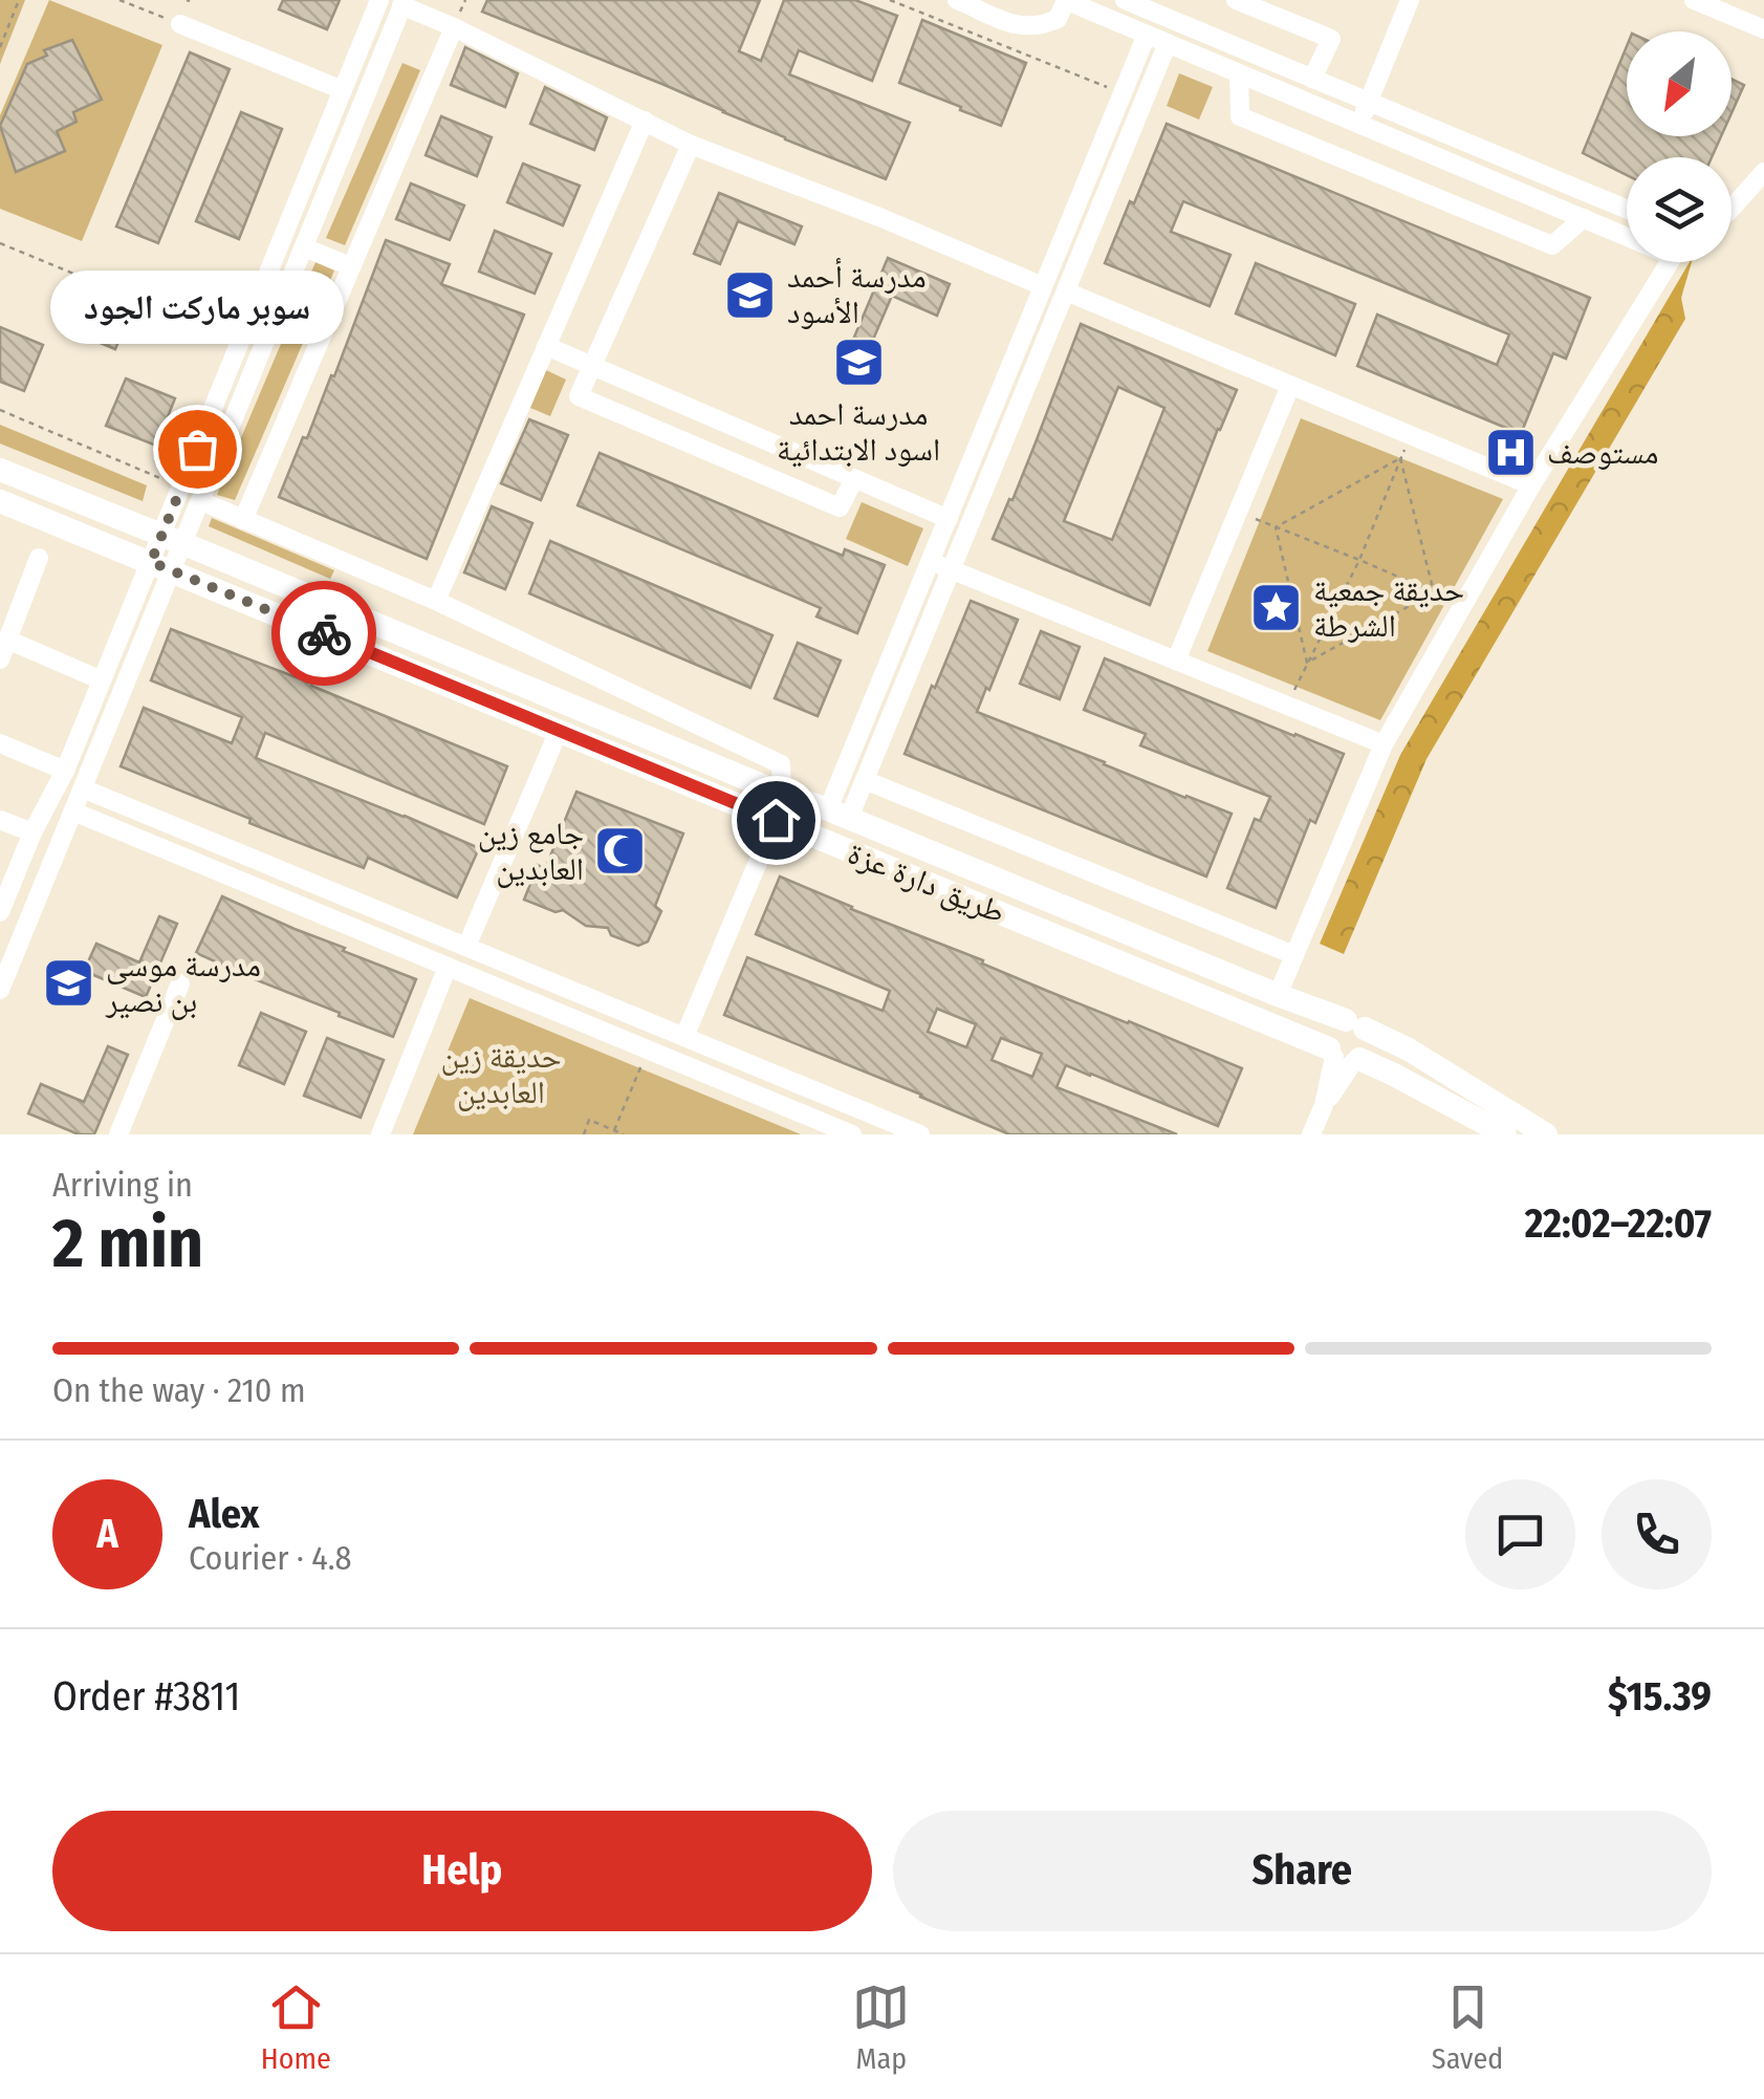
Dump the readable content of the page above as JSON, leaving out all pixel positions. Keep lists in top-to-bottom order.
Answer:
{
  "streets": {
    "main road": ["طريق دارة عزة"]
  },
  "parks": ["حديقة زين العابدين"],
  "places": {
    "school or university": ["مدرسة أحمد الأسود", "مدرسة احمد اسود الابتدائية", "مدرسة موسى بن نصير"],
    "other": ["سوبر ماركت الجود"],
    "hospital": ["مستوصف"],
    "place": ["حديقة جمعية الشرطة"],
    "mosque": ["جامع زين العابدين"]
  },
  "north": "bottom left",
  "page": {
    "bubble": "سوبر ماركت الجود",
    "heading": ["2 min", "Arriving in", "22:02–22:07"],
    "panel": [
      "Alex",
      "Courier · 4.8",
      "Order #3811",
      "$15.39"
    ],
    "bar": "On the way · 210 m",
    "round": "A",
    "buttons": ["Help", "Share"],
    "tabs": ["Home", "Map", "Saved"]
  }
}
